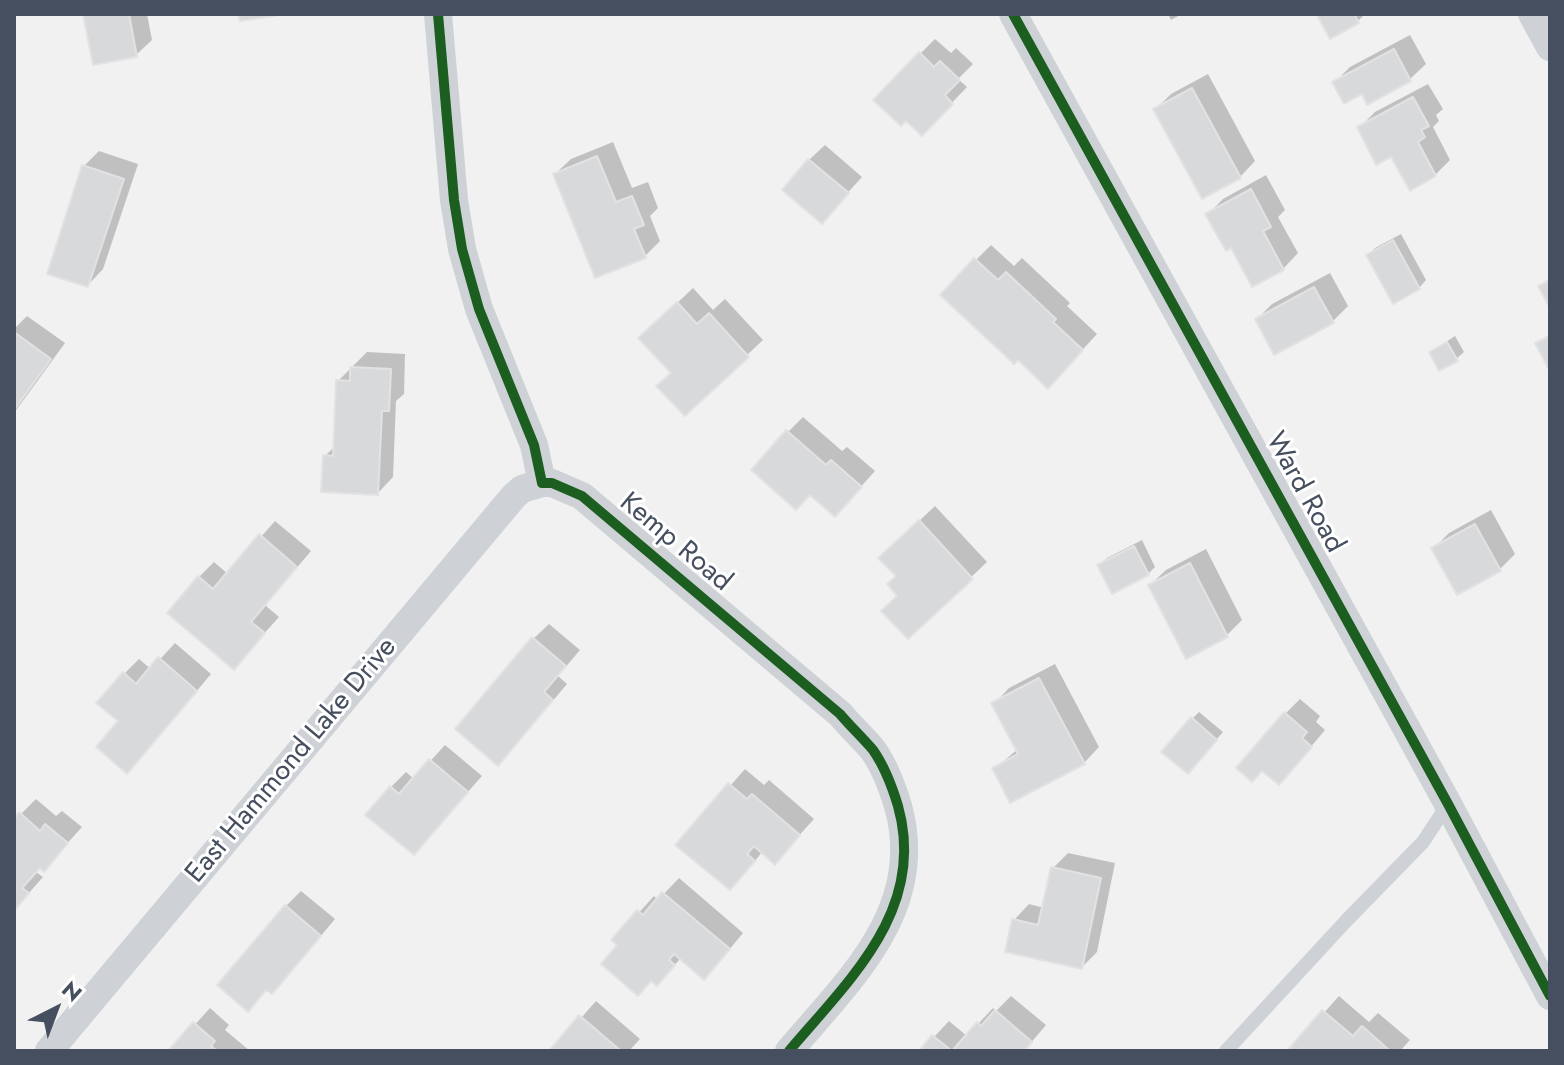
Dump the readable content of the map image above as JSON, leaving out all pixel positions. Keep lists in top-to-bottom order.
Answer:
{
  "streets": {
    "street": ["Ward Road", "Kemp Road", "East Hammond Lake Drive"]
  },
  "crossings": [
    ["Kemp Road", "East Hammond Lake Drive"]
  ],
  "north": "top right"
}
